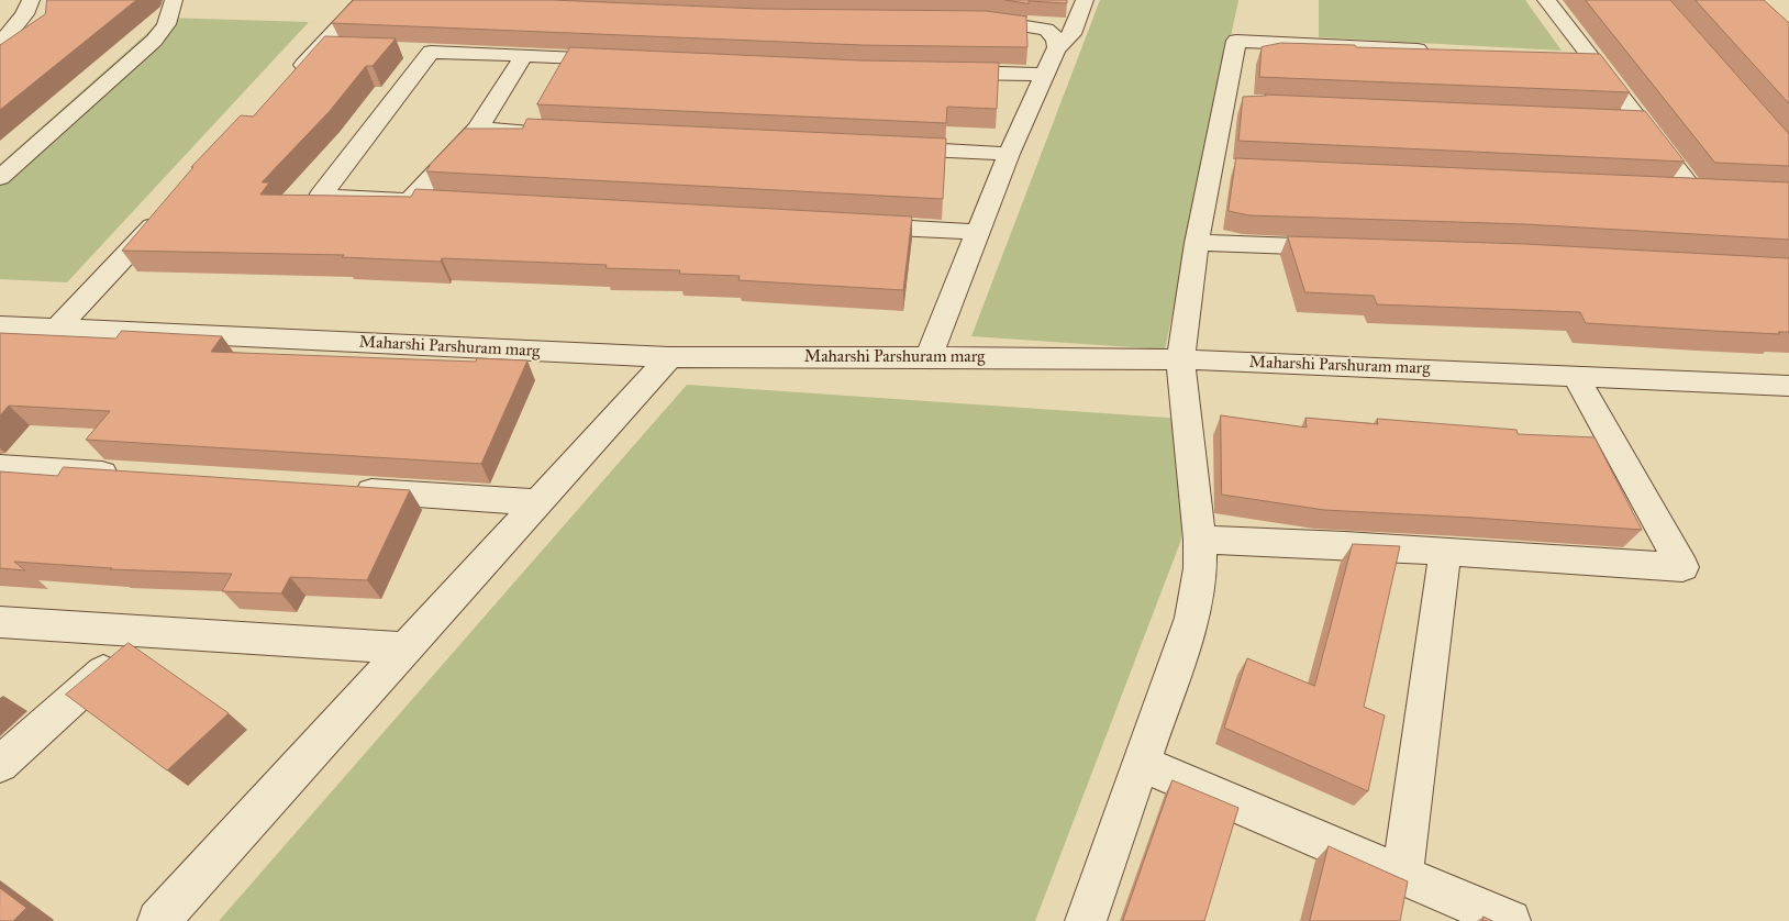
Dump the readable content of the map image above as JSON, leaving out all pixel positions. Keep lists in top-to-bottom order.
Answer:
{
  "streets": {
    "street": ["Maharshi Parshuram marg"]
  }
}
